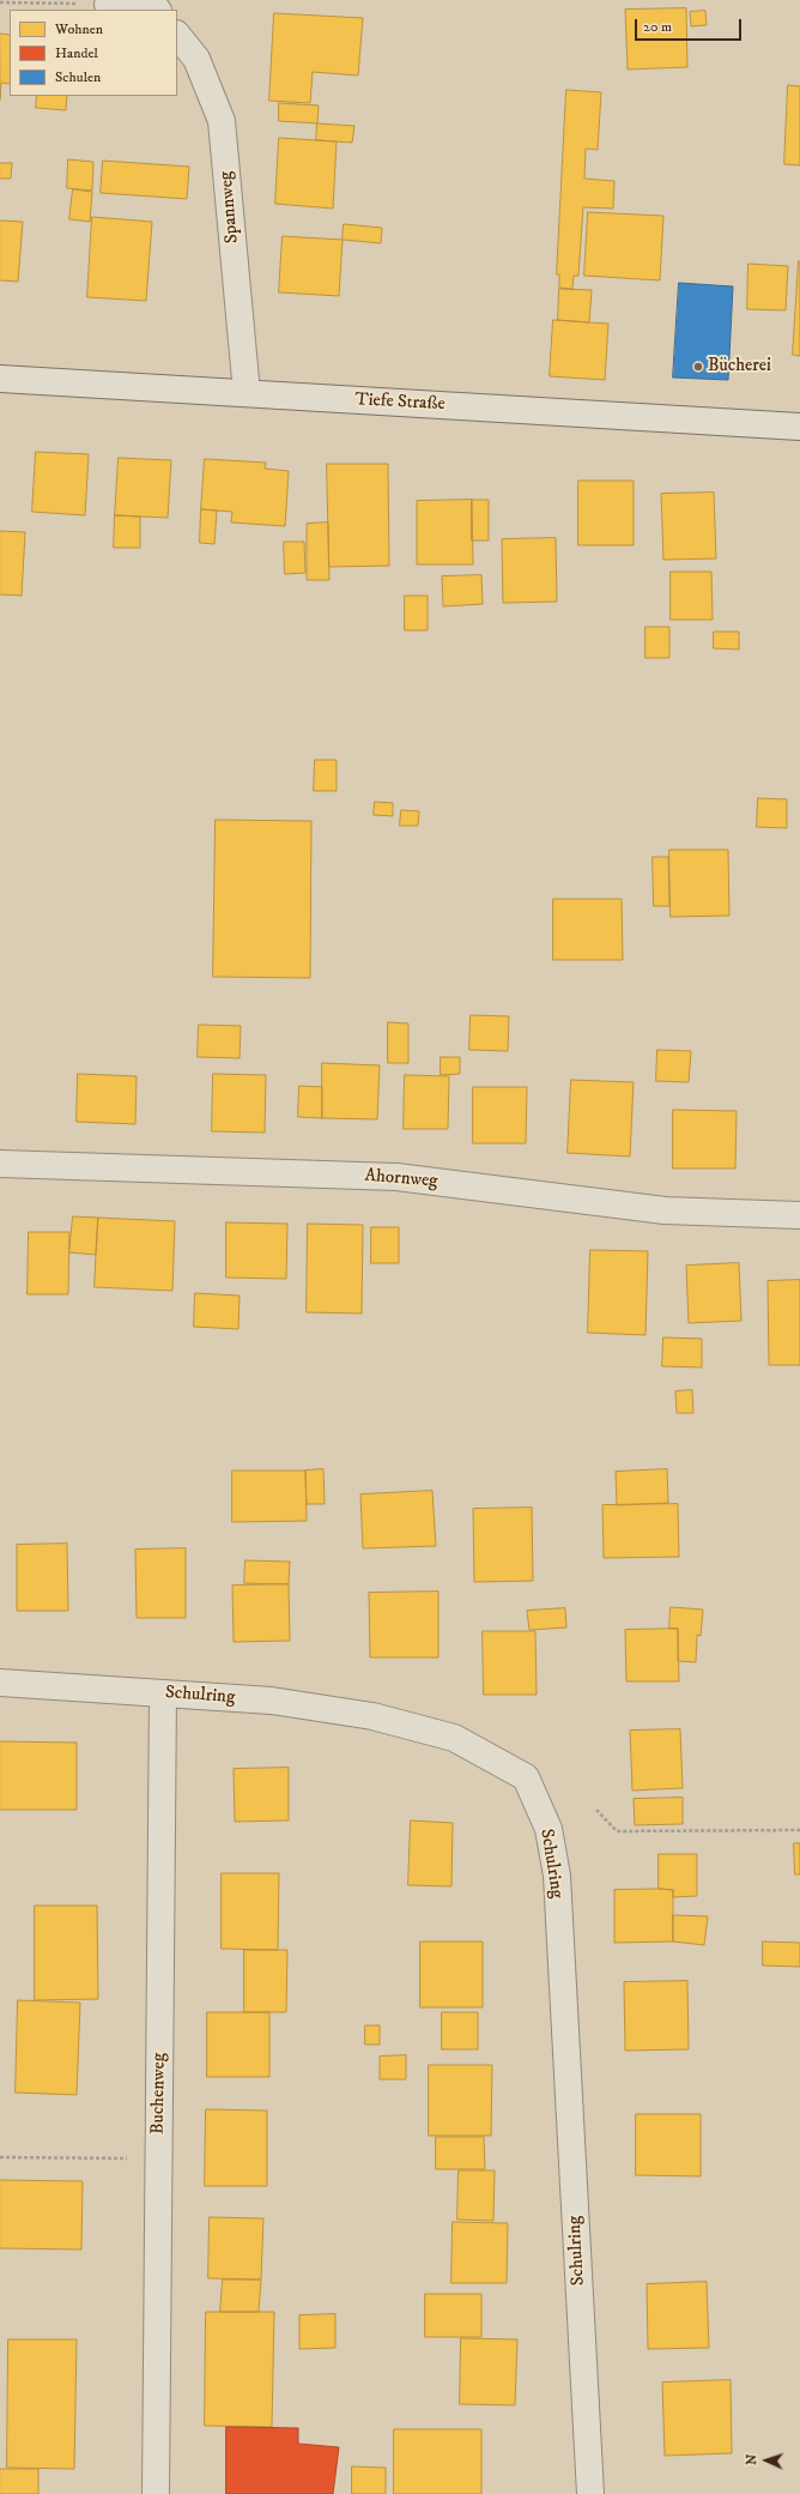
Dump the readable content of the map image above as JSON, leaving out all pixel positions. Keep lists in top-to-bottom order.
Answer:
{
  "streets": {
    "street": [
      "Spannweg",
      "Tiefe Straße",
      "Ahornweg",
      "Schulring",
      "Buchenweg"
    ]
  },
  "crossings": [
    ["Spannweg", "Tiefe Straße"],
    ["Schulring", "Buchenweg"]
  ],
  "places": ["Bücherei"],
  "legend": ["Wohnen", "Handel", "Schulen"],
  "scale_bar": "20 m",
  "north": "left"
}
